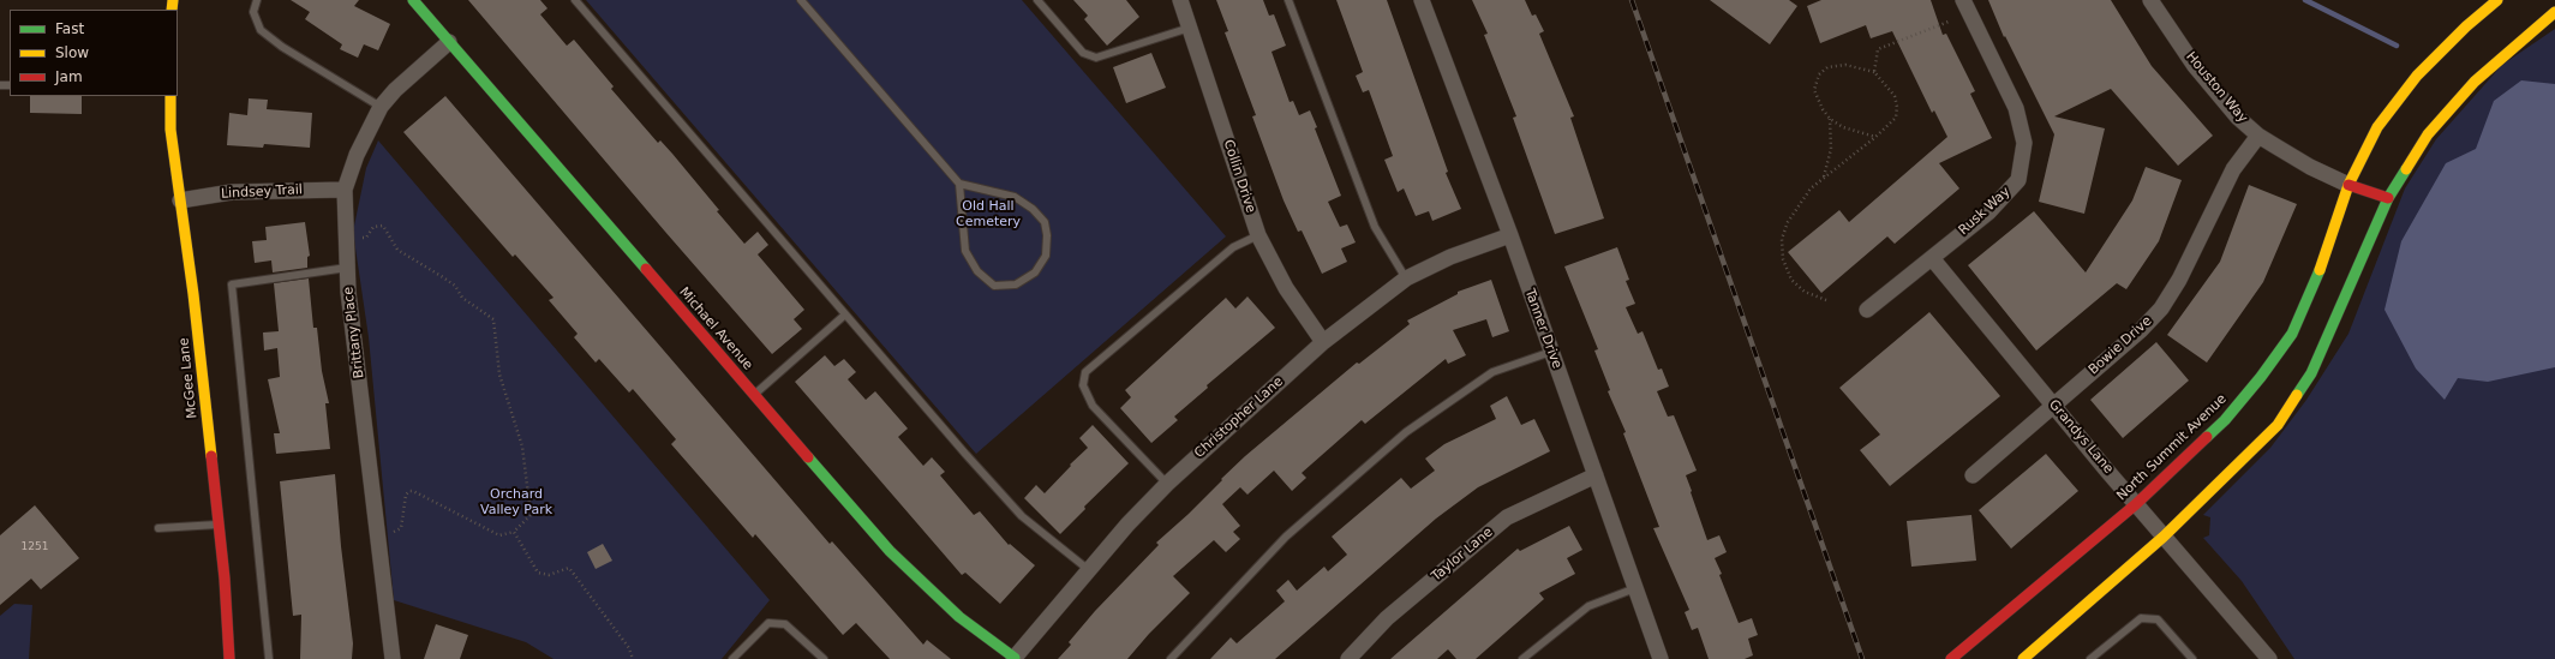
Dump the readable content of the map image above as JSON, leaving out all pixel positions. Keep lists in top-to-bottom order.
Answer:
{
  "streets": {
    "main road": ["Michael Avenue", "McGee Lane", "North Summit Avenue"],
    "street": [
      "Houston Way",
      "Collin Drive",
      "Lindsey Trail",
      "Rusk Way",
      "Tanner Drive",
      "Brittany Place",
      "Bowie Drive",
      "Christopher Lane",
      "Grandys Lane",
      "Taylor Lane"
    ]
  },
  "crossings": [
    ["Houston Way", "Bowie Drive"],
    ["Houston Way", "North Summit Avenue"],
    ["Collin Drive", "Christopher Lane"],
    ["Lindsey Trail", "Brittany Place"],
    ["Lindsey Trail", "McGee Lane"],
    ["Rusk Way", "Grandys Lane"],
    ["Michael Avenue", "Brittany Place"],
    ["Michael Avenue", "Christopher Lane"],
    ["Tanner Drive", "Christopher Lane"],
    ["Tanner Drive", "Taylor Lane"],
    ["Bowie Drive", "Grandys Lane"],
    ["Grandys Lane", "North Summit Avenue"]
  ],
  "parks": ["Old Hall Cemetery", "Orchard Valley Park"],
  "house_numbers": ["1251"],
  "legend": ["Fast", "Slow", "Jam"]
}
